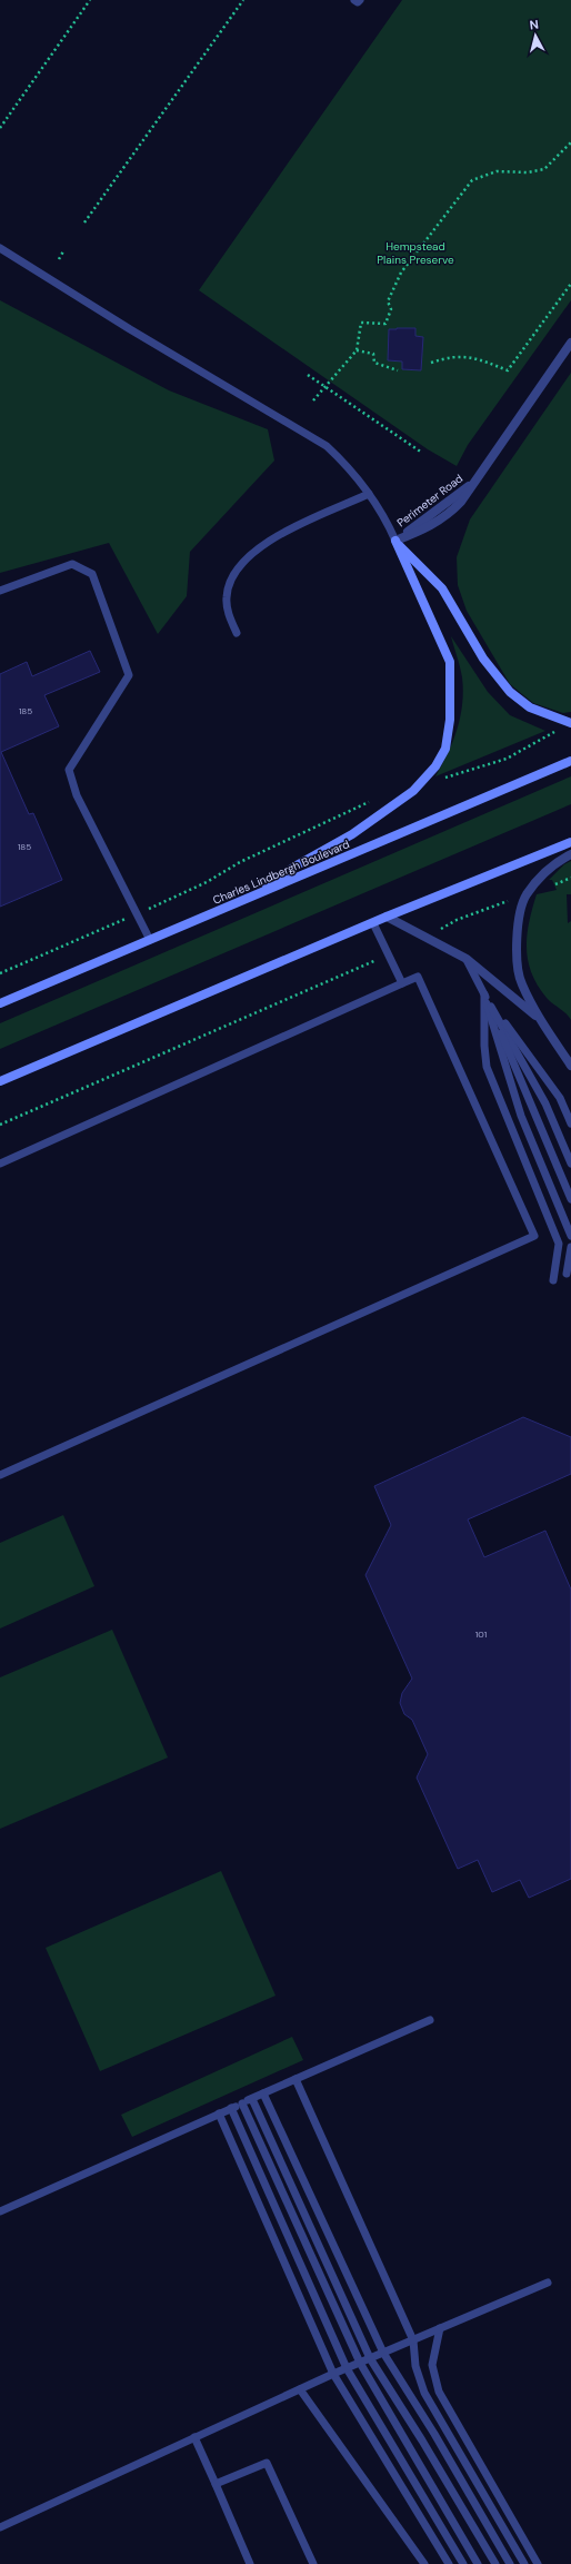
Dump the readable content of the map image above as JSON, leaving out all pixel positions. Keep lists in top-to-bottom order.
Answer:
{
  "streets": {
    "main road": ["Charles Lindbergh Boulevard"],
    "street": ["Perimeter Road"]
  },
  "parks": ["Hempstead Plains Preserve"],
  "house_numbers": ["185", "185", "101"],
  "north": "top"
}
